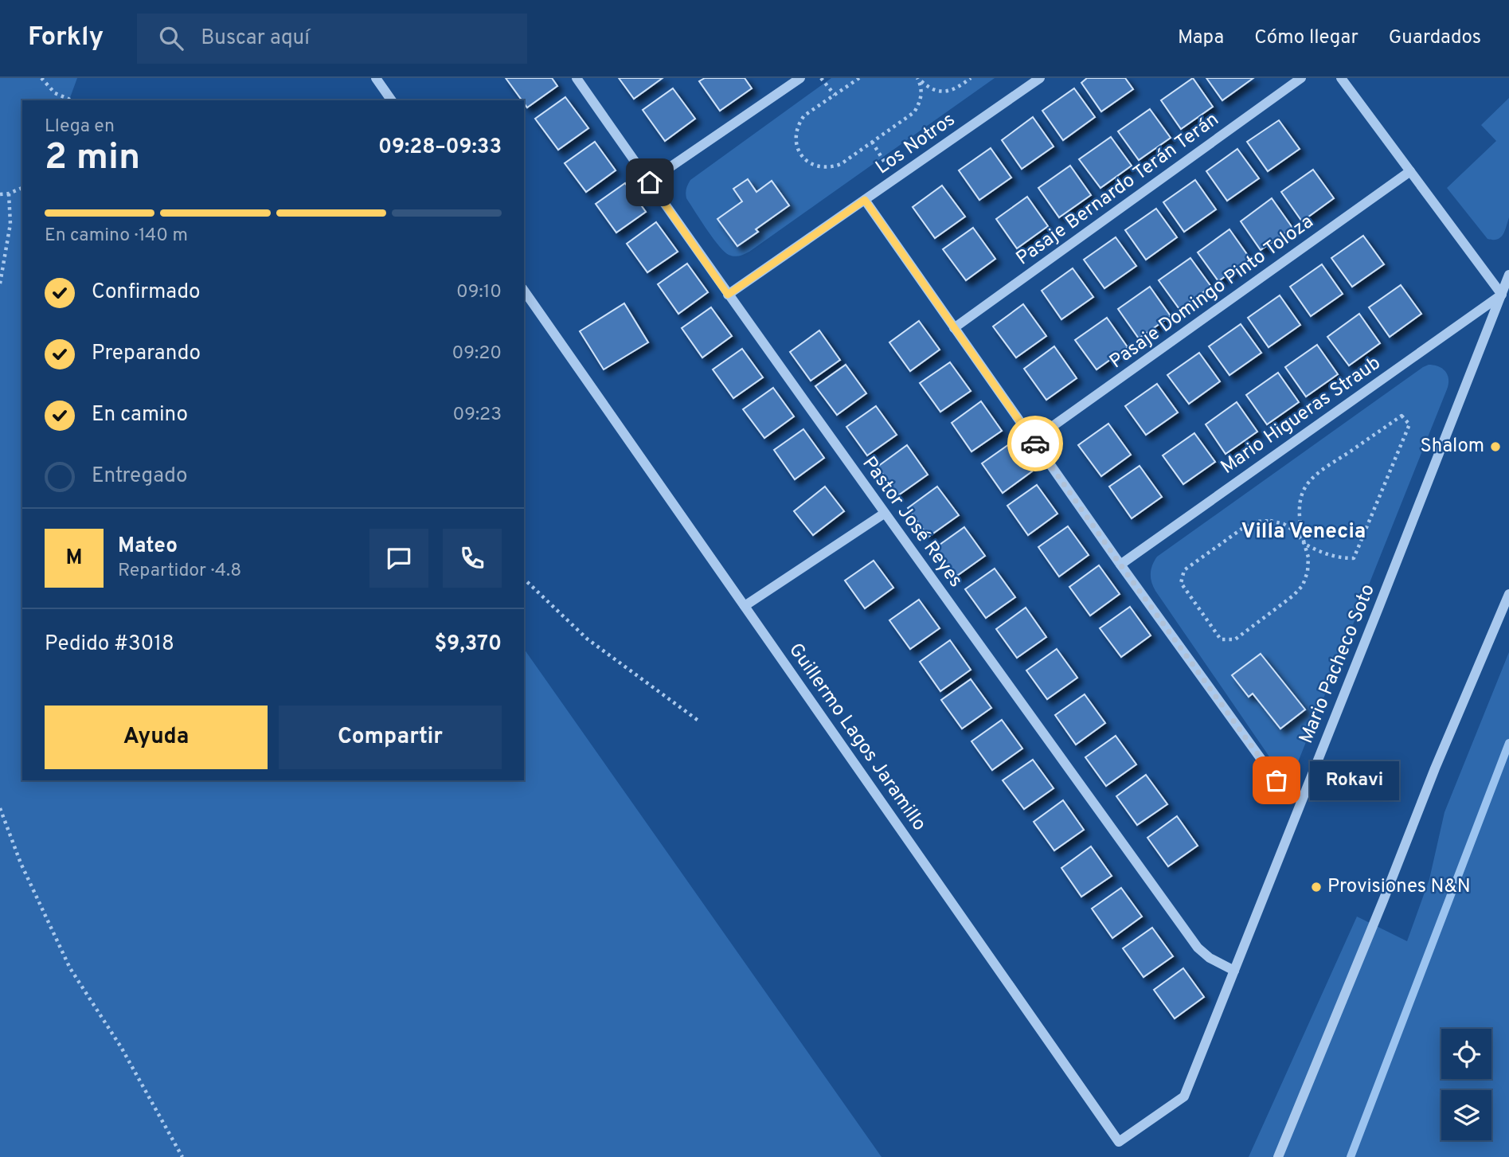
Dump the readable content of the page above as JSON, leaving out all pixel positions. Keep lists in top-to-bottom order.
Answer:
{
  "streets": {
    "street": [
      "Los Notros",
      "Pasaje Bernardo Terán Terán",
      "Pasaje Domingo Pinto Toloza",
      "Mario Higueras Straub",
      "Pastor José Reyes",
      "Mario Pacheco Soto",
      "Guillermo Lagos Jaramillo"
    ]
  },
  "crossings": [
    ["Los Notros", "Pastor José Reyes"],
    ["Mario Higueras Straub", "Mario Pacheco Soto"],
    ["Pastor José Reyes", "Mario Pacheco Soto"],
    ["Mario Pacheco Soto", "Guillermo Lagos Jaramillo"]
  ],
  "districts": ["Villa Venecia"],
  "places": ["Shalom", "Rokavi", "Provisiones N&N"],
  "page": {
    "header": "Forkly",
    "search": "Buscar aquí",
    "nav": ["Mapa", "Cómo llegar", "Guardados"],
    "heading": ["2 min", "Llega en", "09:28–09:33"],
    "panel": [
      "Mateo",
      "Repartidor · 4.8",
      "Pedido #3018",
      "$9,370"
    ],
    "bar": "En camino · 140 m",
    "list": [
      ["Confirmado", "09:10"],
      ["Preparando", "09:20"],
      ["En camino", "09:23"],
      "Entregado"
    ],
    "round": "M",
    "buttons": ["Ayuda", "Compartir"],
    "bubble": "Rokavi"
  }
}
